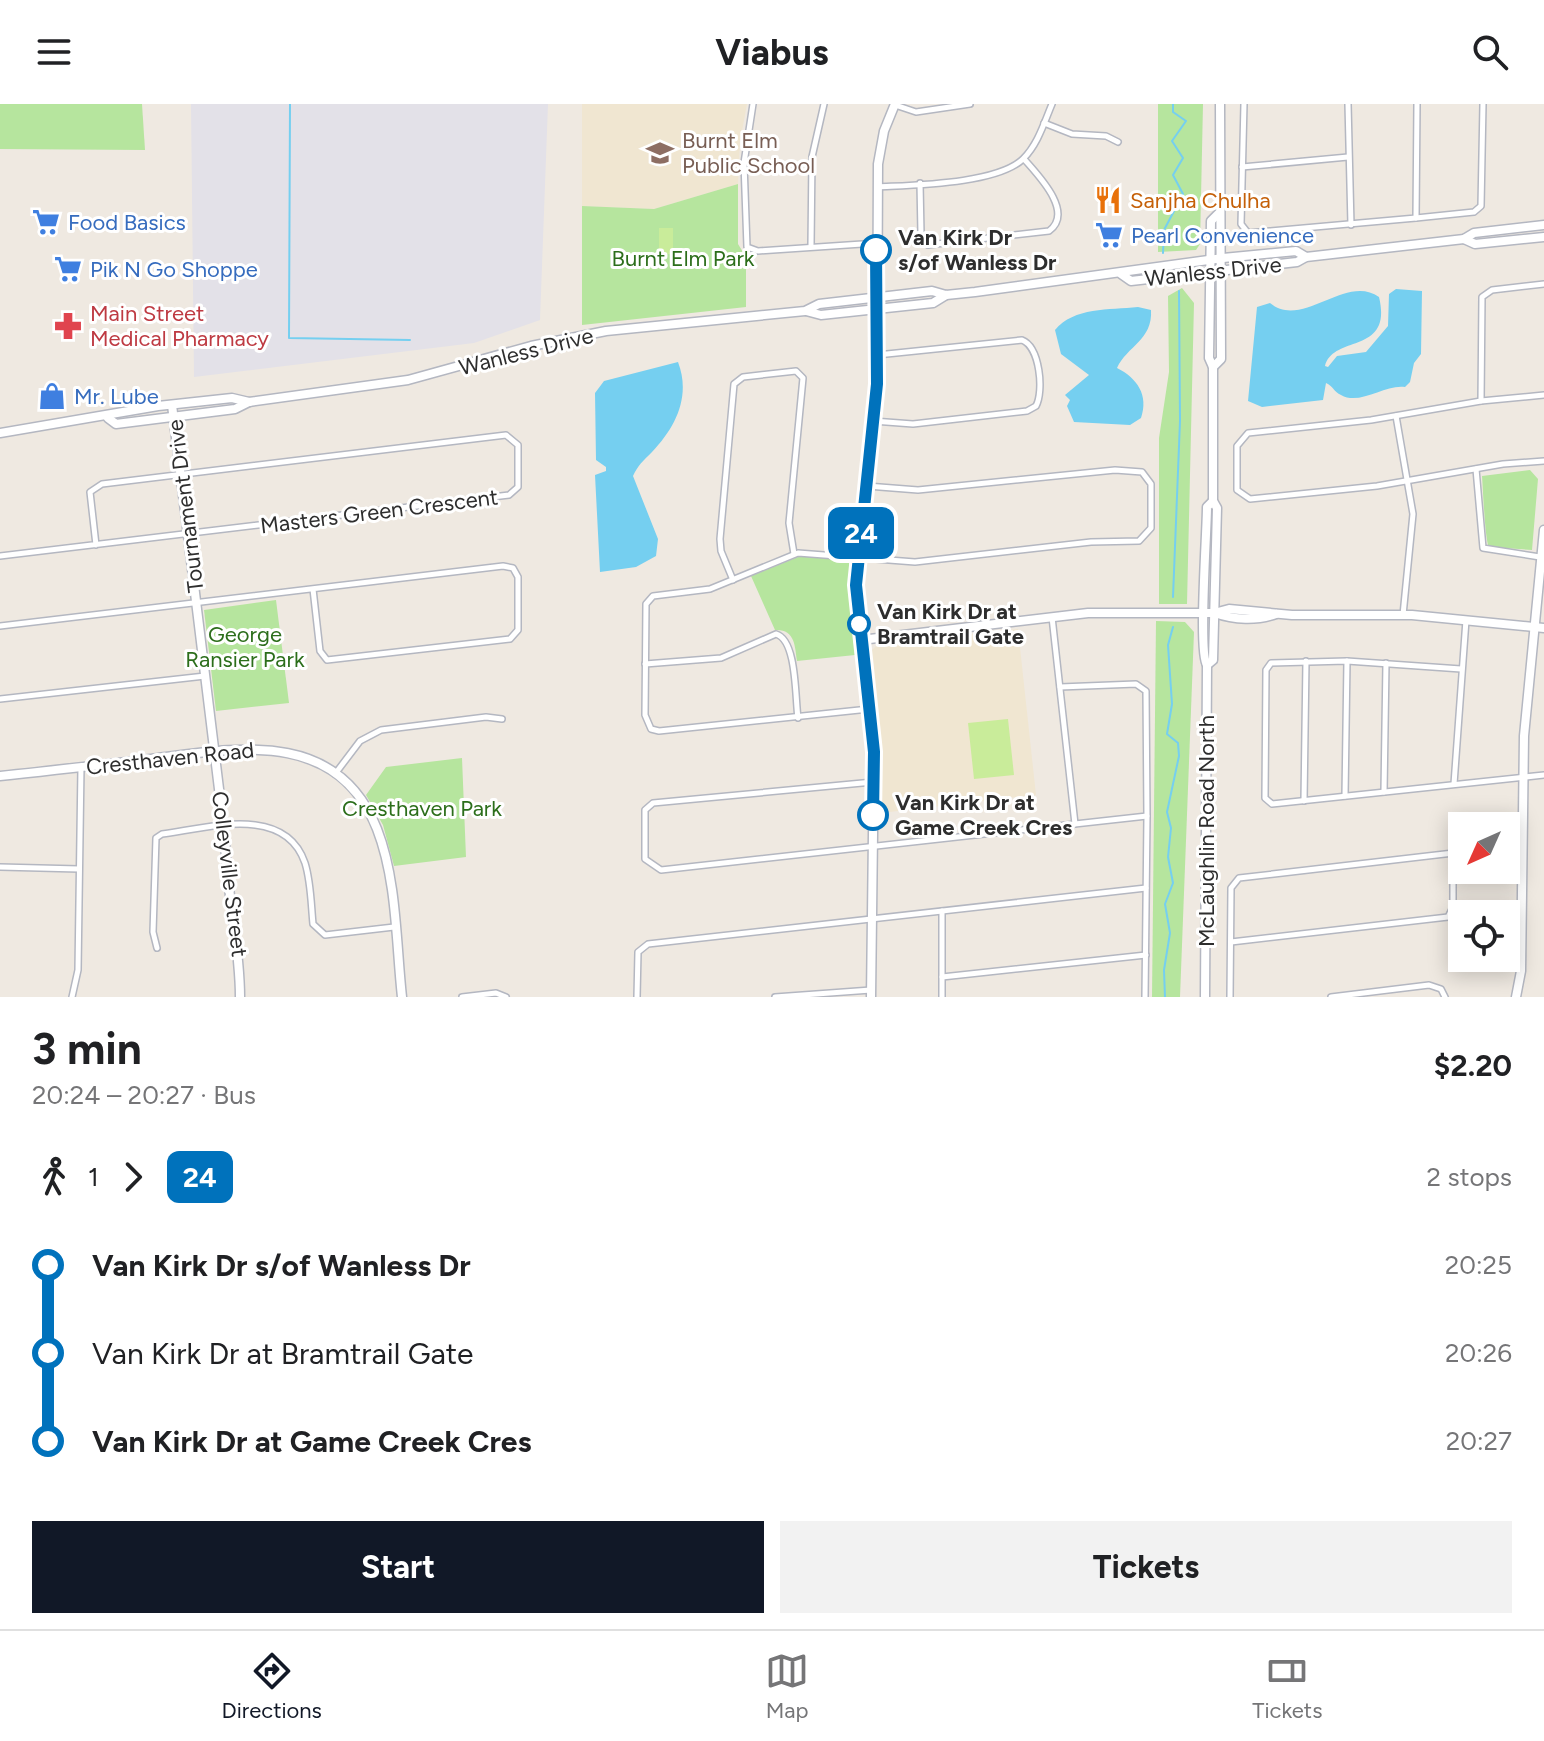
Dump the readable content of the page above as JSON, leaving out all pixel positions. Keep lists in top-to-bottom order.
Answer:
{
  "streets": {
    "street": [
      "Wanless Drive",
      "Tournament Drive",
      "Masters Green Crescent",
      "Cresthaven Road",
      "McLaughlin Road North",
      "Colleyville Street"
    ]
  },
  "crossings": [
    ["Wanless Drive", "Tournament Drive"],
    ["Wanless Drive", "McLaughlin Road North"],
    ["Tournament Drive", "Masters Green Crescent"],
    ["Tournament Drive", "Cresthaven Road"],
    ["Tournament Drive", "Colleyville Street"],
    ["Cresthaven Road", "Colleyville Street"]
  ],
  "parks": ["Burnt Elm Park", "George Ransier Park", "Cresthaven Park"],
  "places": {
    "school or university": ["Burnt Elm Public School"],
    "restaurant": ["Sanjha Chulha"],
    "supermarket": ["Food Basics", "Pearl Convenience", "Pik N Go Shoppe"],
    "other": ["Van Kirk Dr s/of Wanless Dr", "Van Kirk Dr at Bramtrail Gate", "Van Kirk Dr at Game Creek Cres"],
    "pharmacy": ["Main Street Medical Pharmacy"],
    "shop": ["Mr. Lube"]
  },
  "lines": ["bus line 24"],
  "north": "bottom left",
  "page": {
    "header": "Viabus",
    "on_map": "24",
    "heading": ["3 min", "20:24 – 20:27 · Bus", "$2.20"],
    "legs": ["1", "24", "2 stops"],
    "list": [
      {
        "name": "Van Kirk Dr s/of Wanless Dr",
        "value": "20:25"
      },
      {
        "name": "Van Kirk Dr at Bramtrail Gate",
        "value": "20:26"
      },
      {
        "name": "Van Kirk Dr at Game Creek Cres",
        "value": "20:27"
      }
    ],
    "buttons": ["Start", "Tickets"],
    "tabs": ["Directions", "Map", "Tickets"]
  }
}
